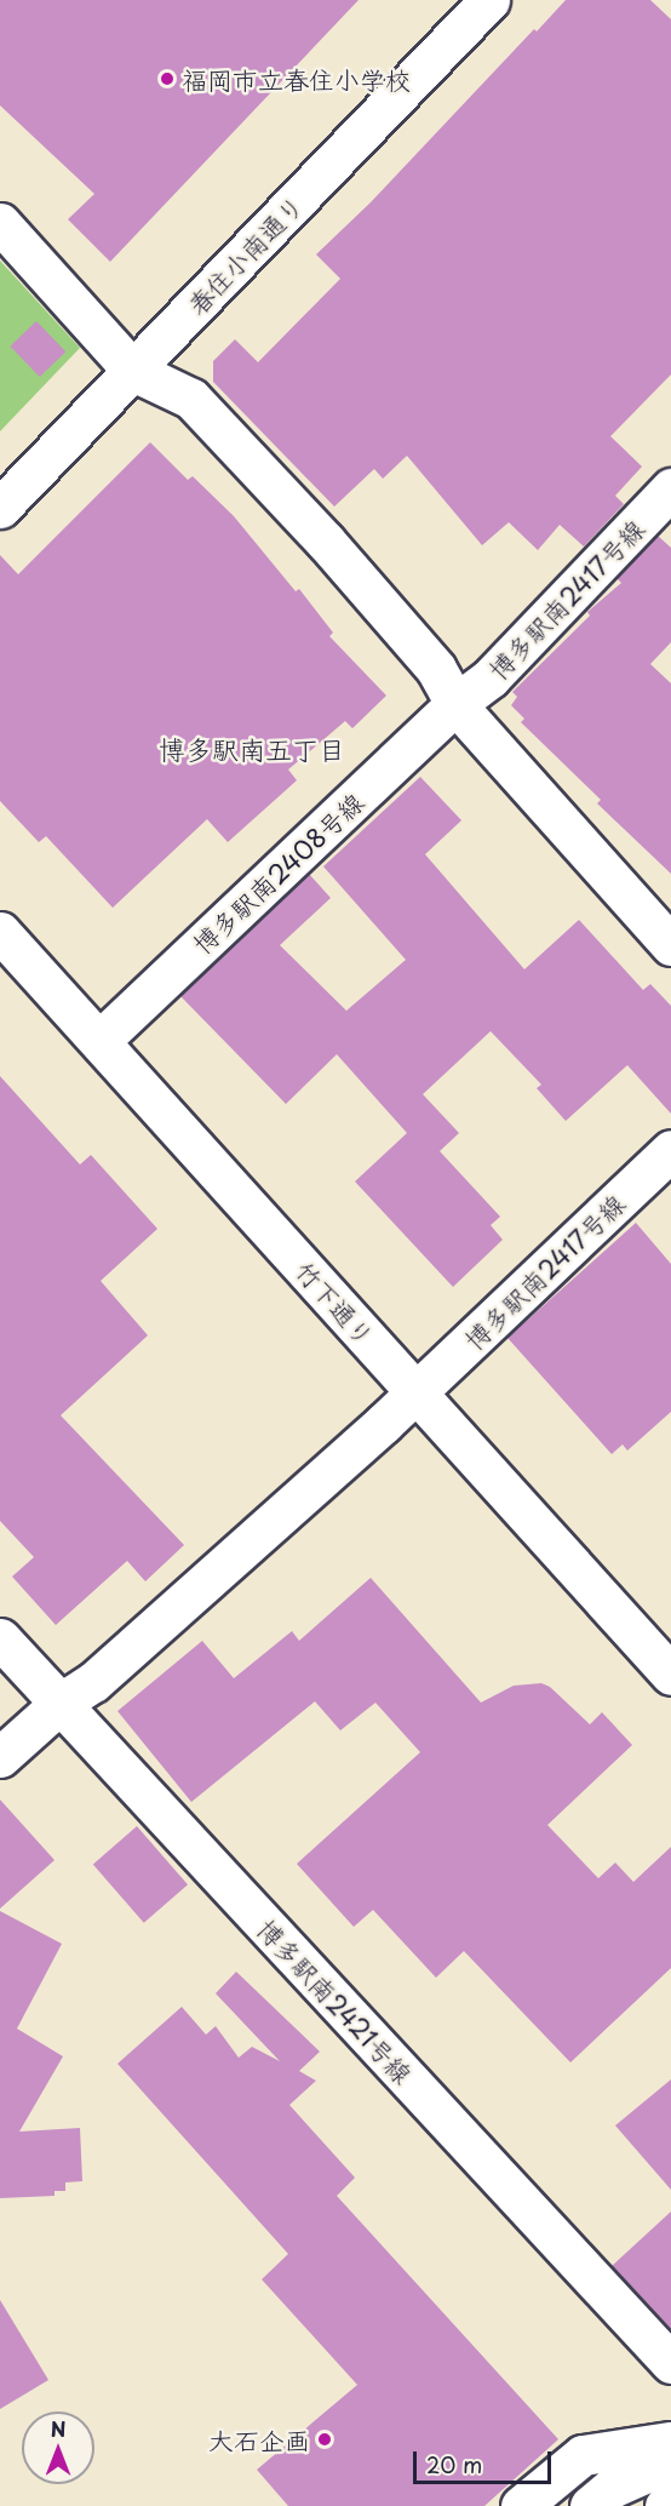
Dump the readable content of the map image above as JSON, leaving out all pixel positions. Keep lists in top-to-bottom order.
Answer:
{
  "streets": {
    "street": [
      "春住小南通り",
      "博多駅南2417号線",
      "博多駅南2408号線",
      "竹下通り",
      "博多駅南2421号線"
    ]
  },
  "crossings": [
    ["博多駅南2417号線", "博多駅南2408号線"],
    ["博多駅南2417号線", "竹下通り"],
    ["博多駅南2417号線", "博多駅南2421号線"],
    ["博多駅南2408号線", "竹下通り"]
  ],
  "districts": ["博多駅南五丁目"],
  "places": ["福岡市立春住小学校", "大石企画"],
  "scale_bar": "20 m",
  "north": "top"
}
